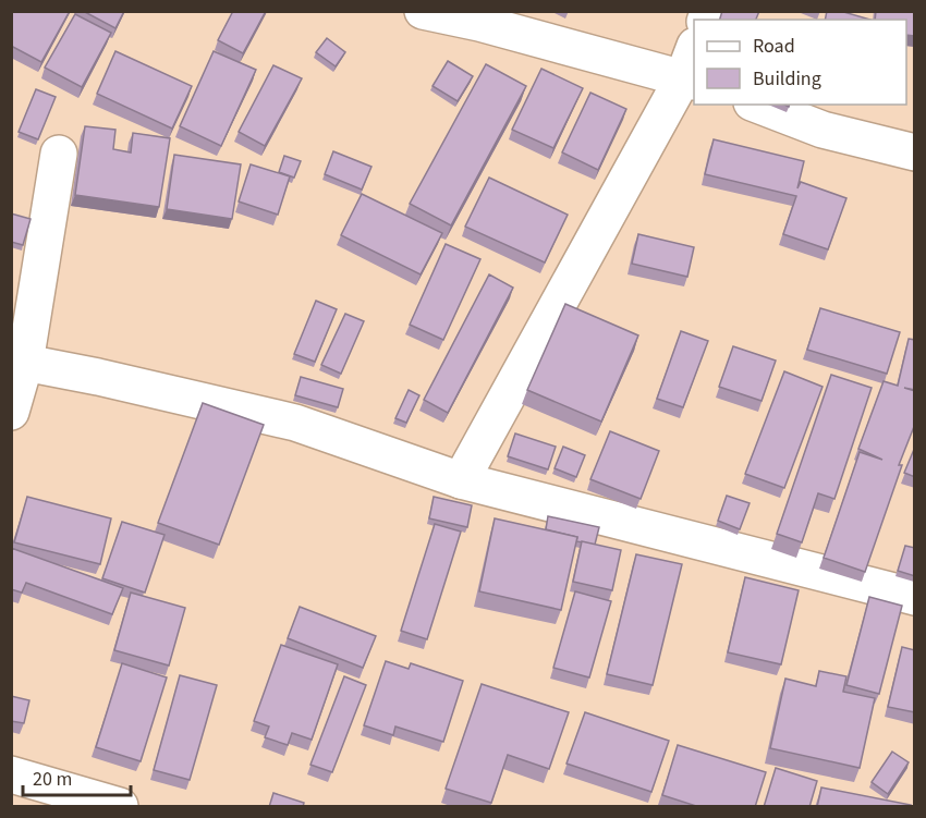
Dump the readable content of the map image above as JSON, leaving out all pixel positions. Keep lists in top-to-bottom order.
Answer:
{
  "legend": ["Road", "Building"],
  "scale_bar": "20 m"
}
